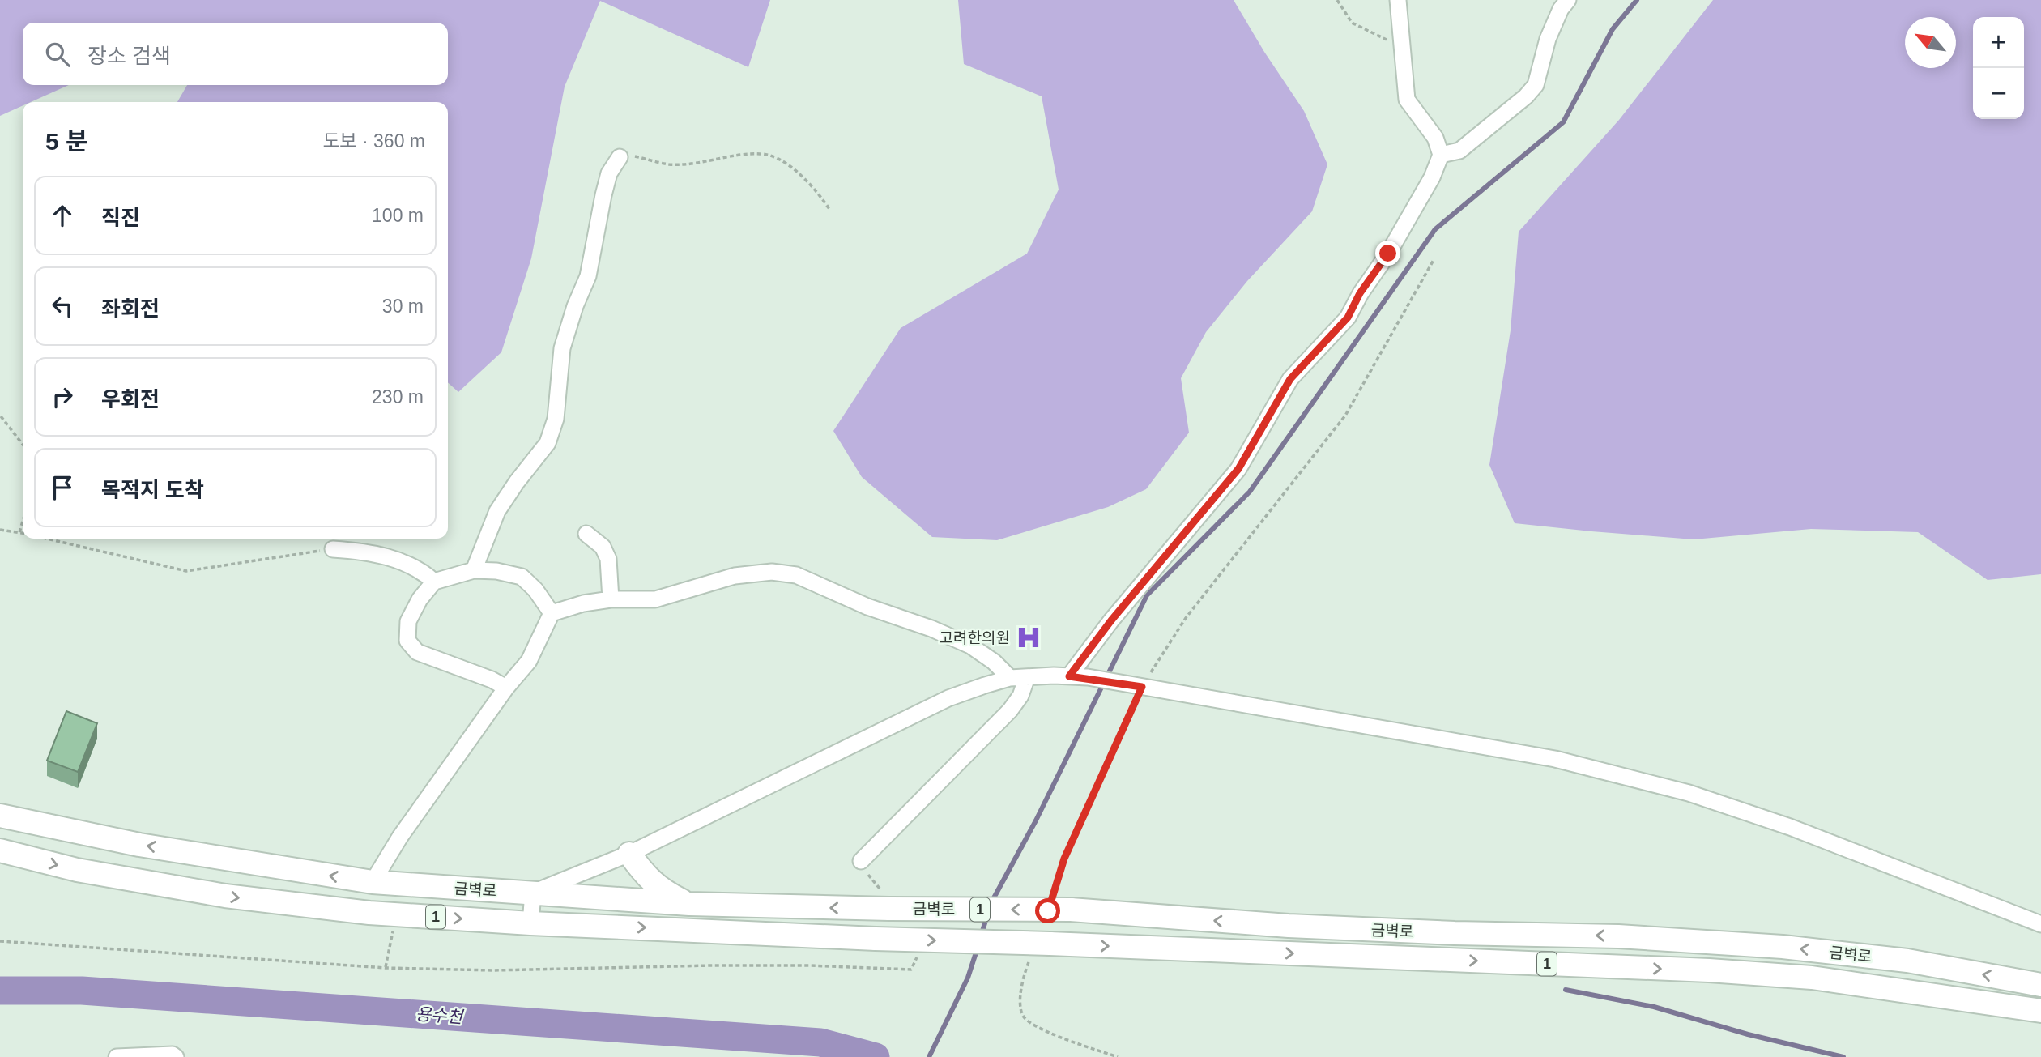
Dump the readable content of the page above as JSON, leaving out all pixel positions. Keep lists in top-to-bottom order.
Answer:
{
  "streets": {
    "highway": ["금벽로", "1"]
  },
  "water": ["용수천"],
  "places": {
    "hospital": ["고려한의원"]
  },
  "north": "top left",
  "page": {
    "map_buttons": ["+", "−"],
    "search": "장소 검색",
    "heading": ["5 분", "도보 · 360 m"],
    "list": [
      ["직진", "100 m"],
      ["좌회전", "30 m"],
      ["우회전", "230 m"],
      "목적지 도착"
    ]
  }
}
